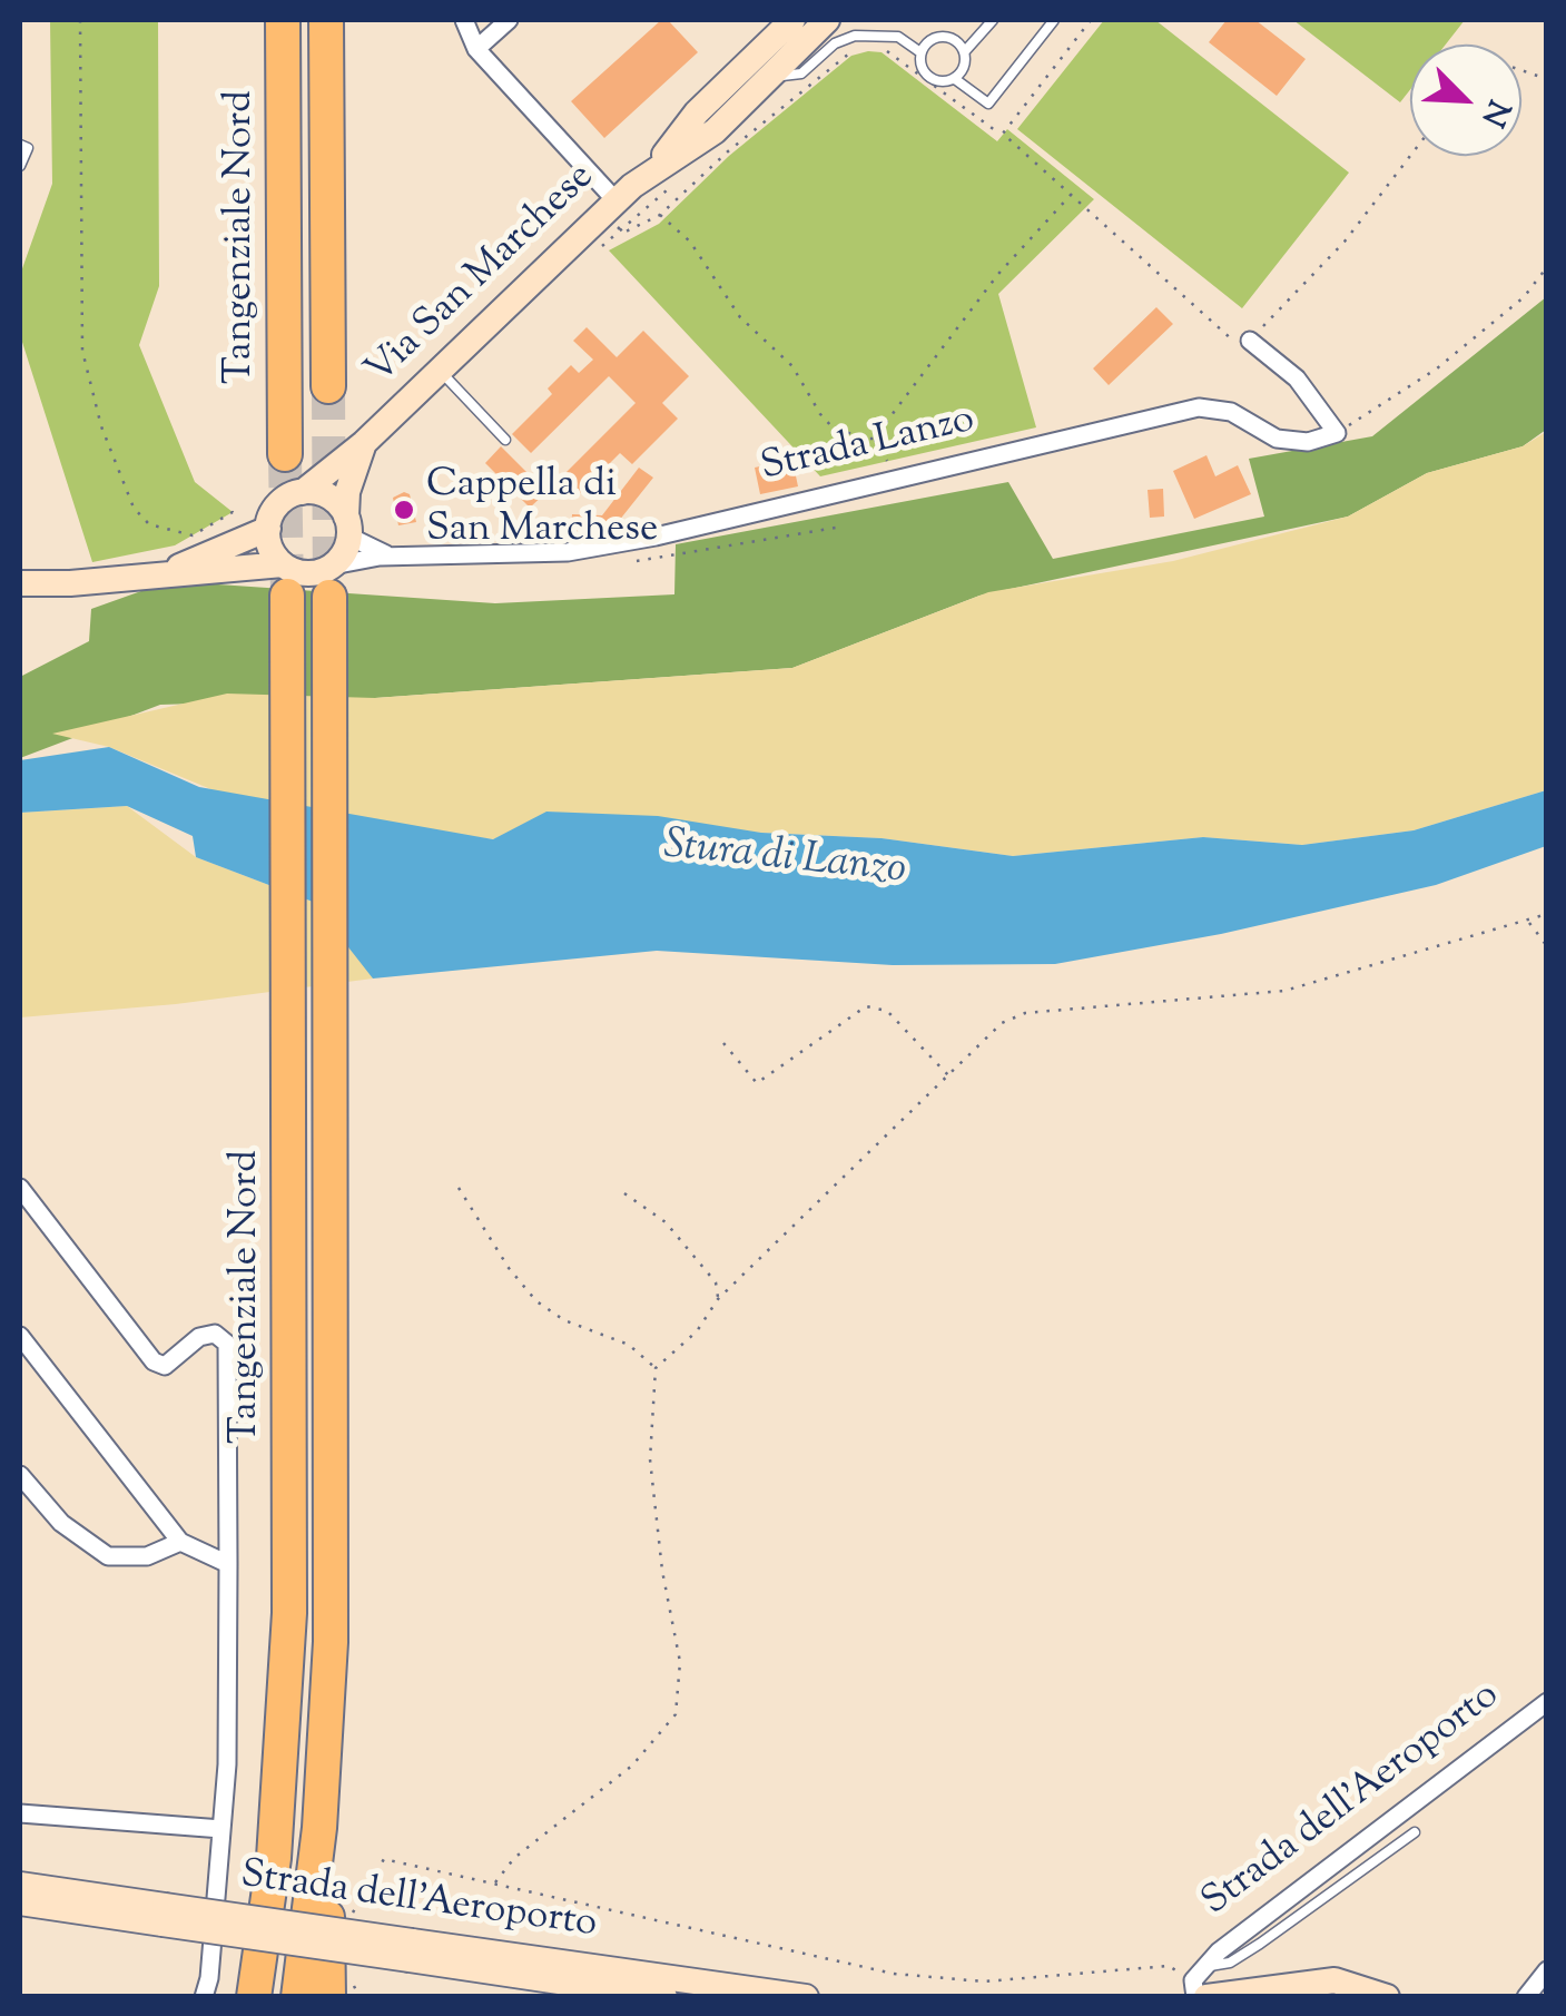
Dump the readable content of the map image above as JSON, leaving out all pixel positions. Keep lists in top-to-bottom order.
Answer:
{
  "streets": {
    "highway": ["Tangenziale Nord"],
    "street": ["Via San Marchese", "Strada Lanzo", "Strada dell'Aeroporto"]
  },
  "crossings": [
    ["Via San Marchese", "Strada Lanzo"]
  ],
  "water": ["Stura di Lanzo"],
  "places": ["Cappella di San Marchese"],
  "north": "bottom right"
}
